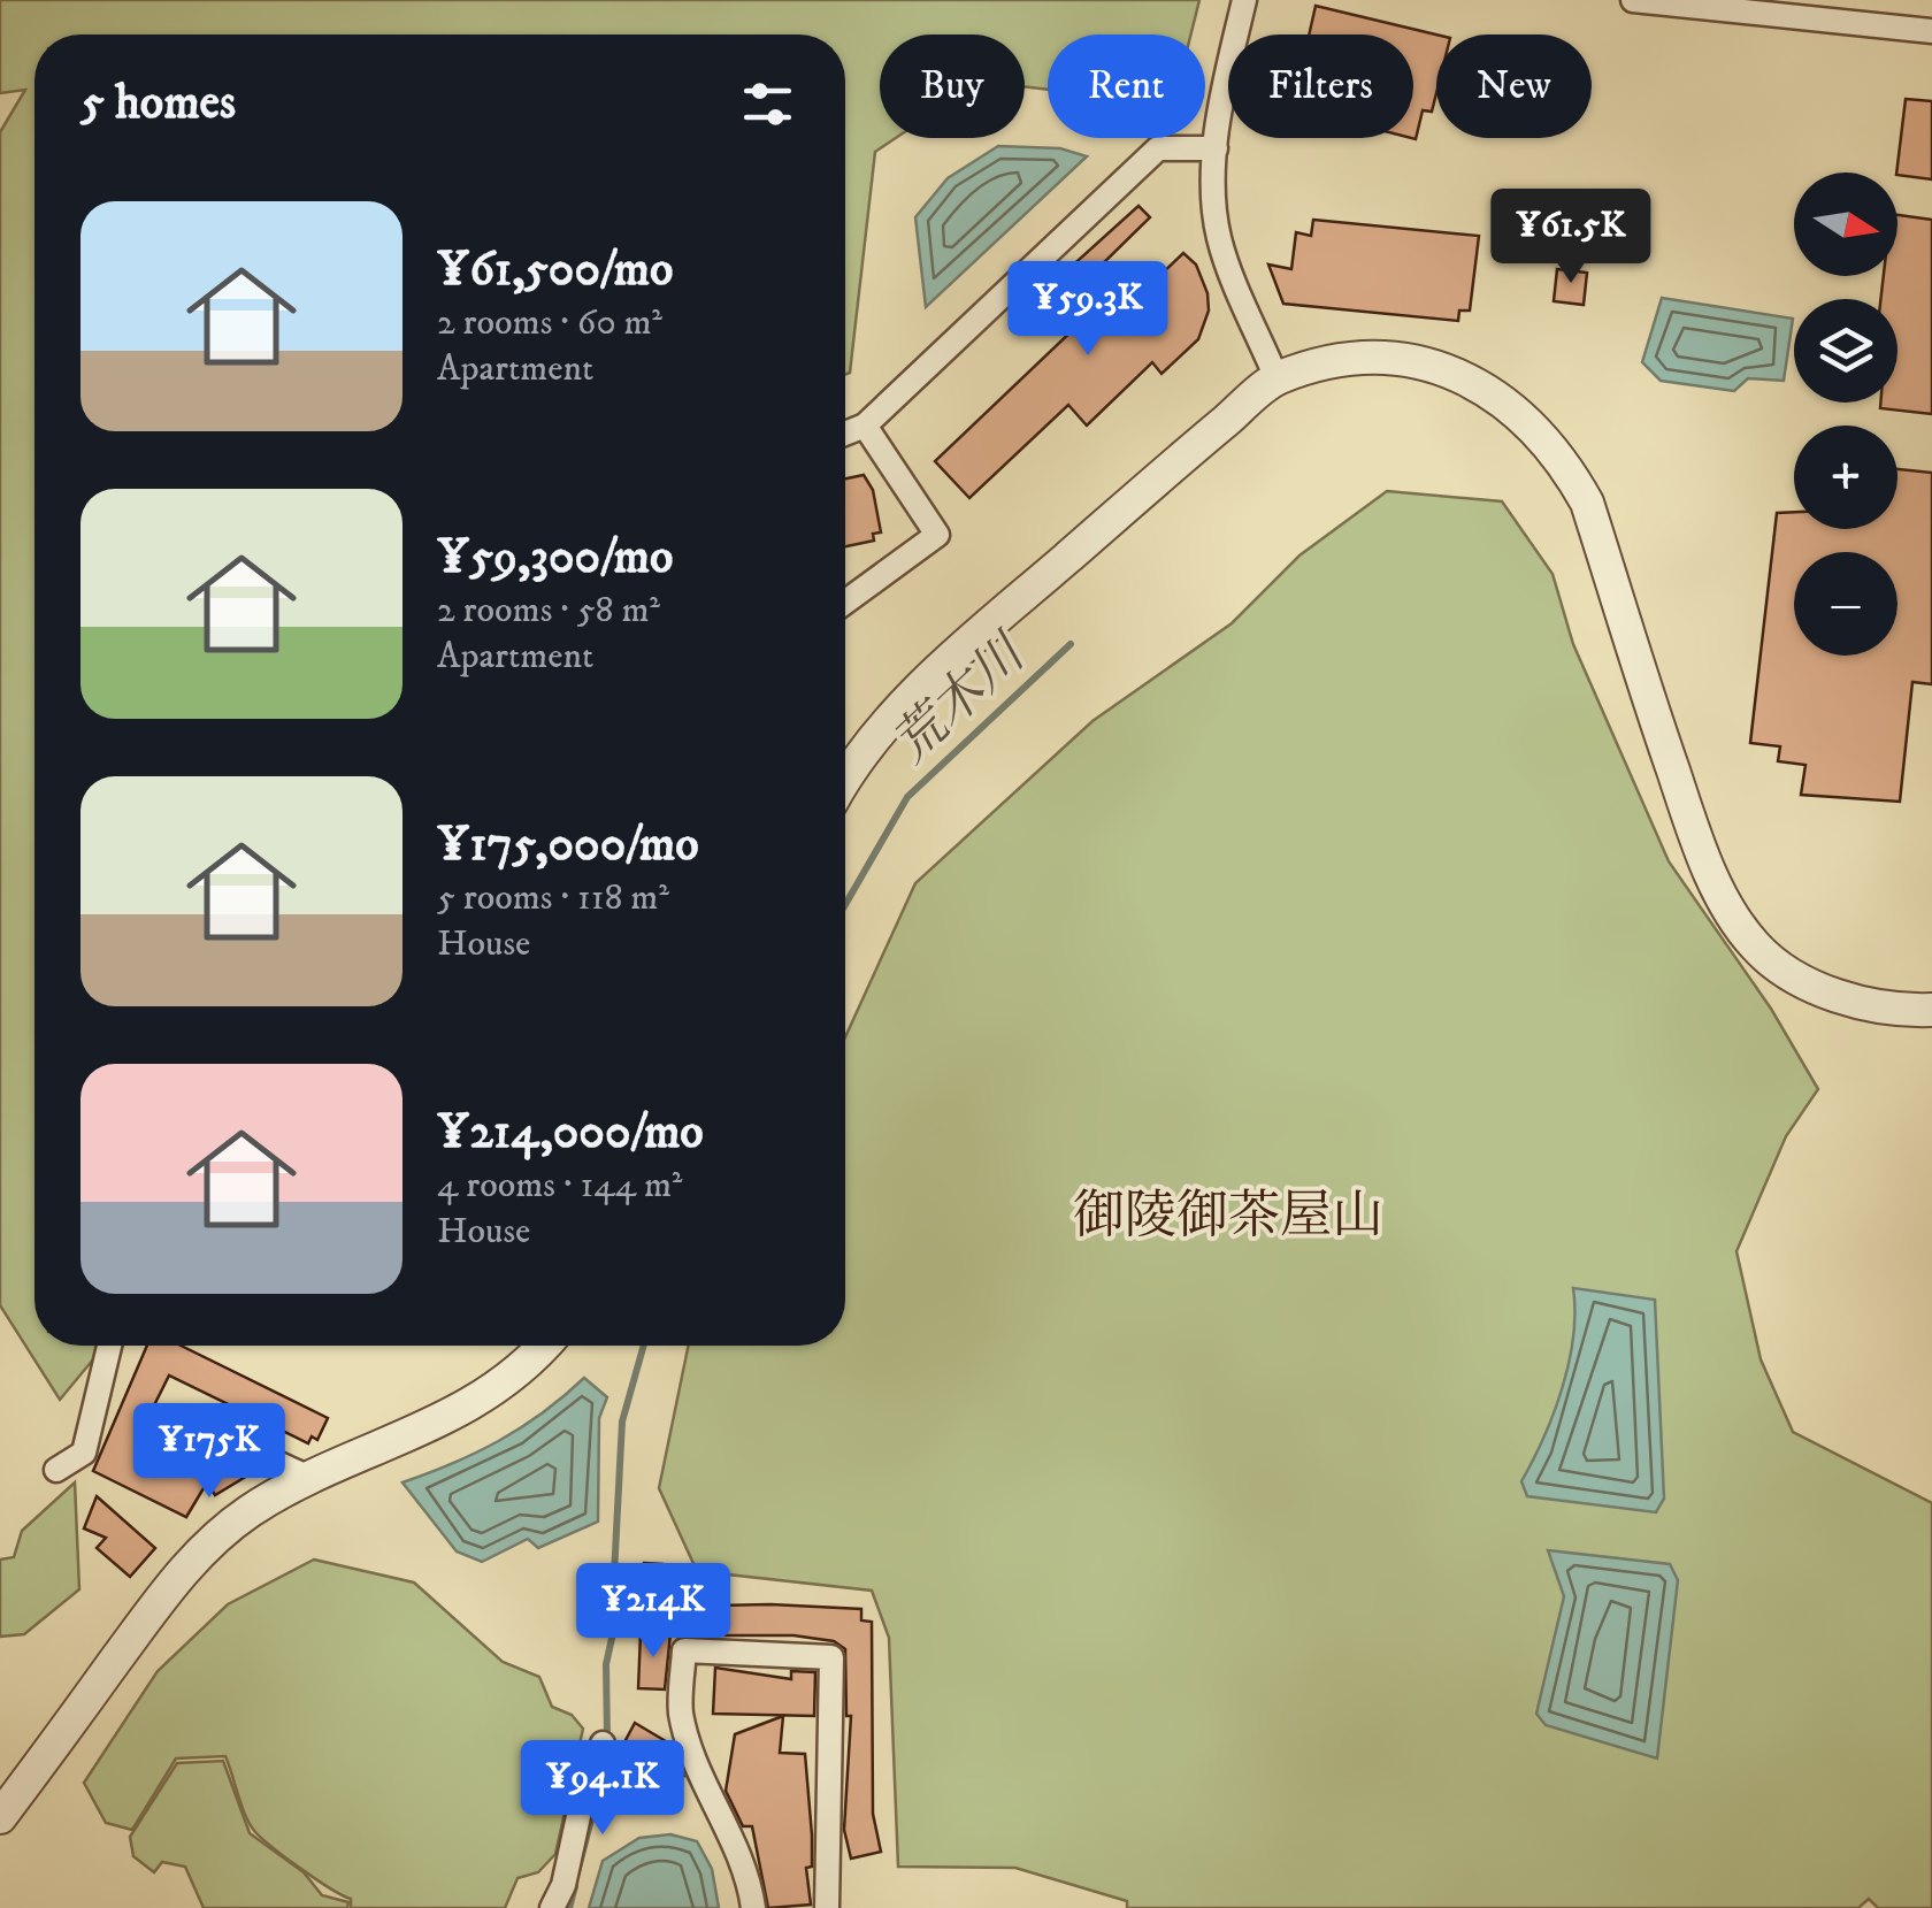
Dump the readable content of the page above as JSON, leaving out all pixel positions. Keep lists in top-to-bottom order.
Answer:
{
  "districts": ["御陵御茶屋山"],
  "water": ["荒木川"],
  "north": "right",
  "page": {
    "chip": [
      "Buy",
      "Rent",
      "Filters",
      "New"
    ],
    "heading": "5 homes",
    "map_buttons": ["+", "−"],
    "list": [
      {
        "name": "¥61,500/mo",
        "note": "2 rooms · 60 m² · Apartment"
      },
      {
        "name": "¥59,300/mo",
        "note": "2 rooms · 58 m² · Apartment"
      },
      {
        "name": "¥175,000/mo",
        "note": "5 rooms · 118 m² · House"
      },
      {
        "name": "¥214,000/mo",
        "note": "4 rooms · 144 m² · House"
      }
    ],
    "price": [
      "¥61.5K",
      "¥59.3K",
      "¥175K",
      "¥214K",
      "¥94.1K"
    ]
  }
}
